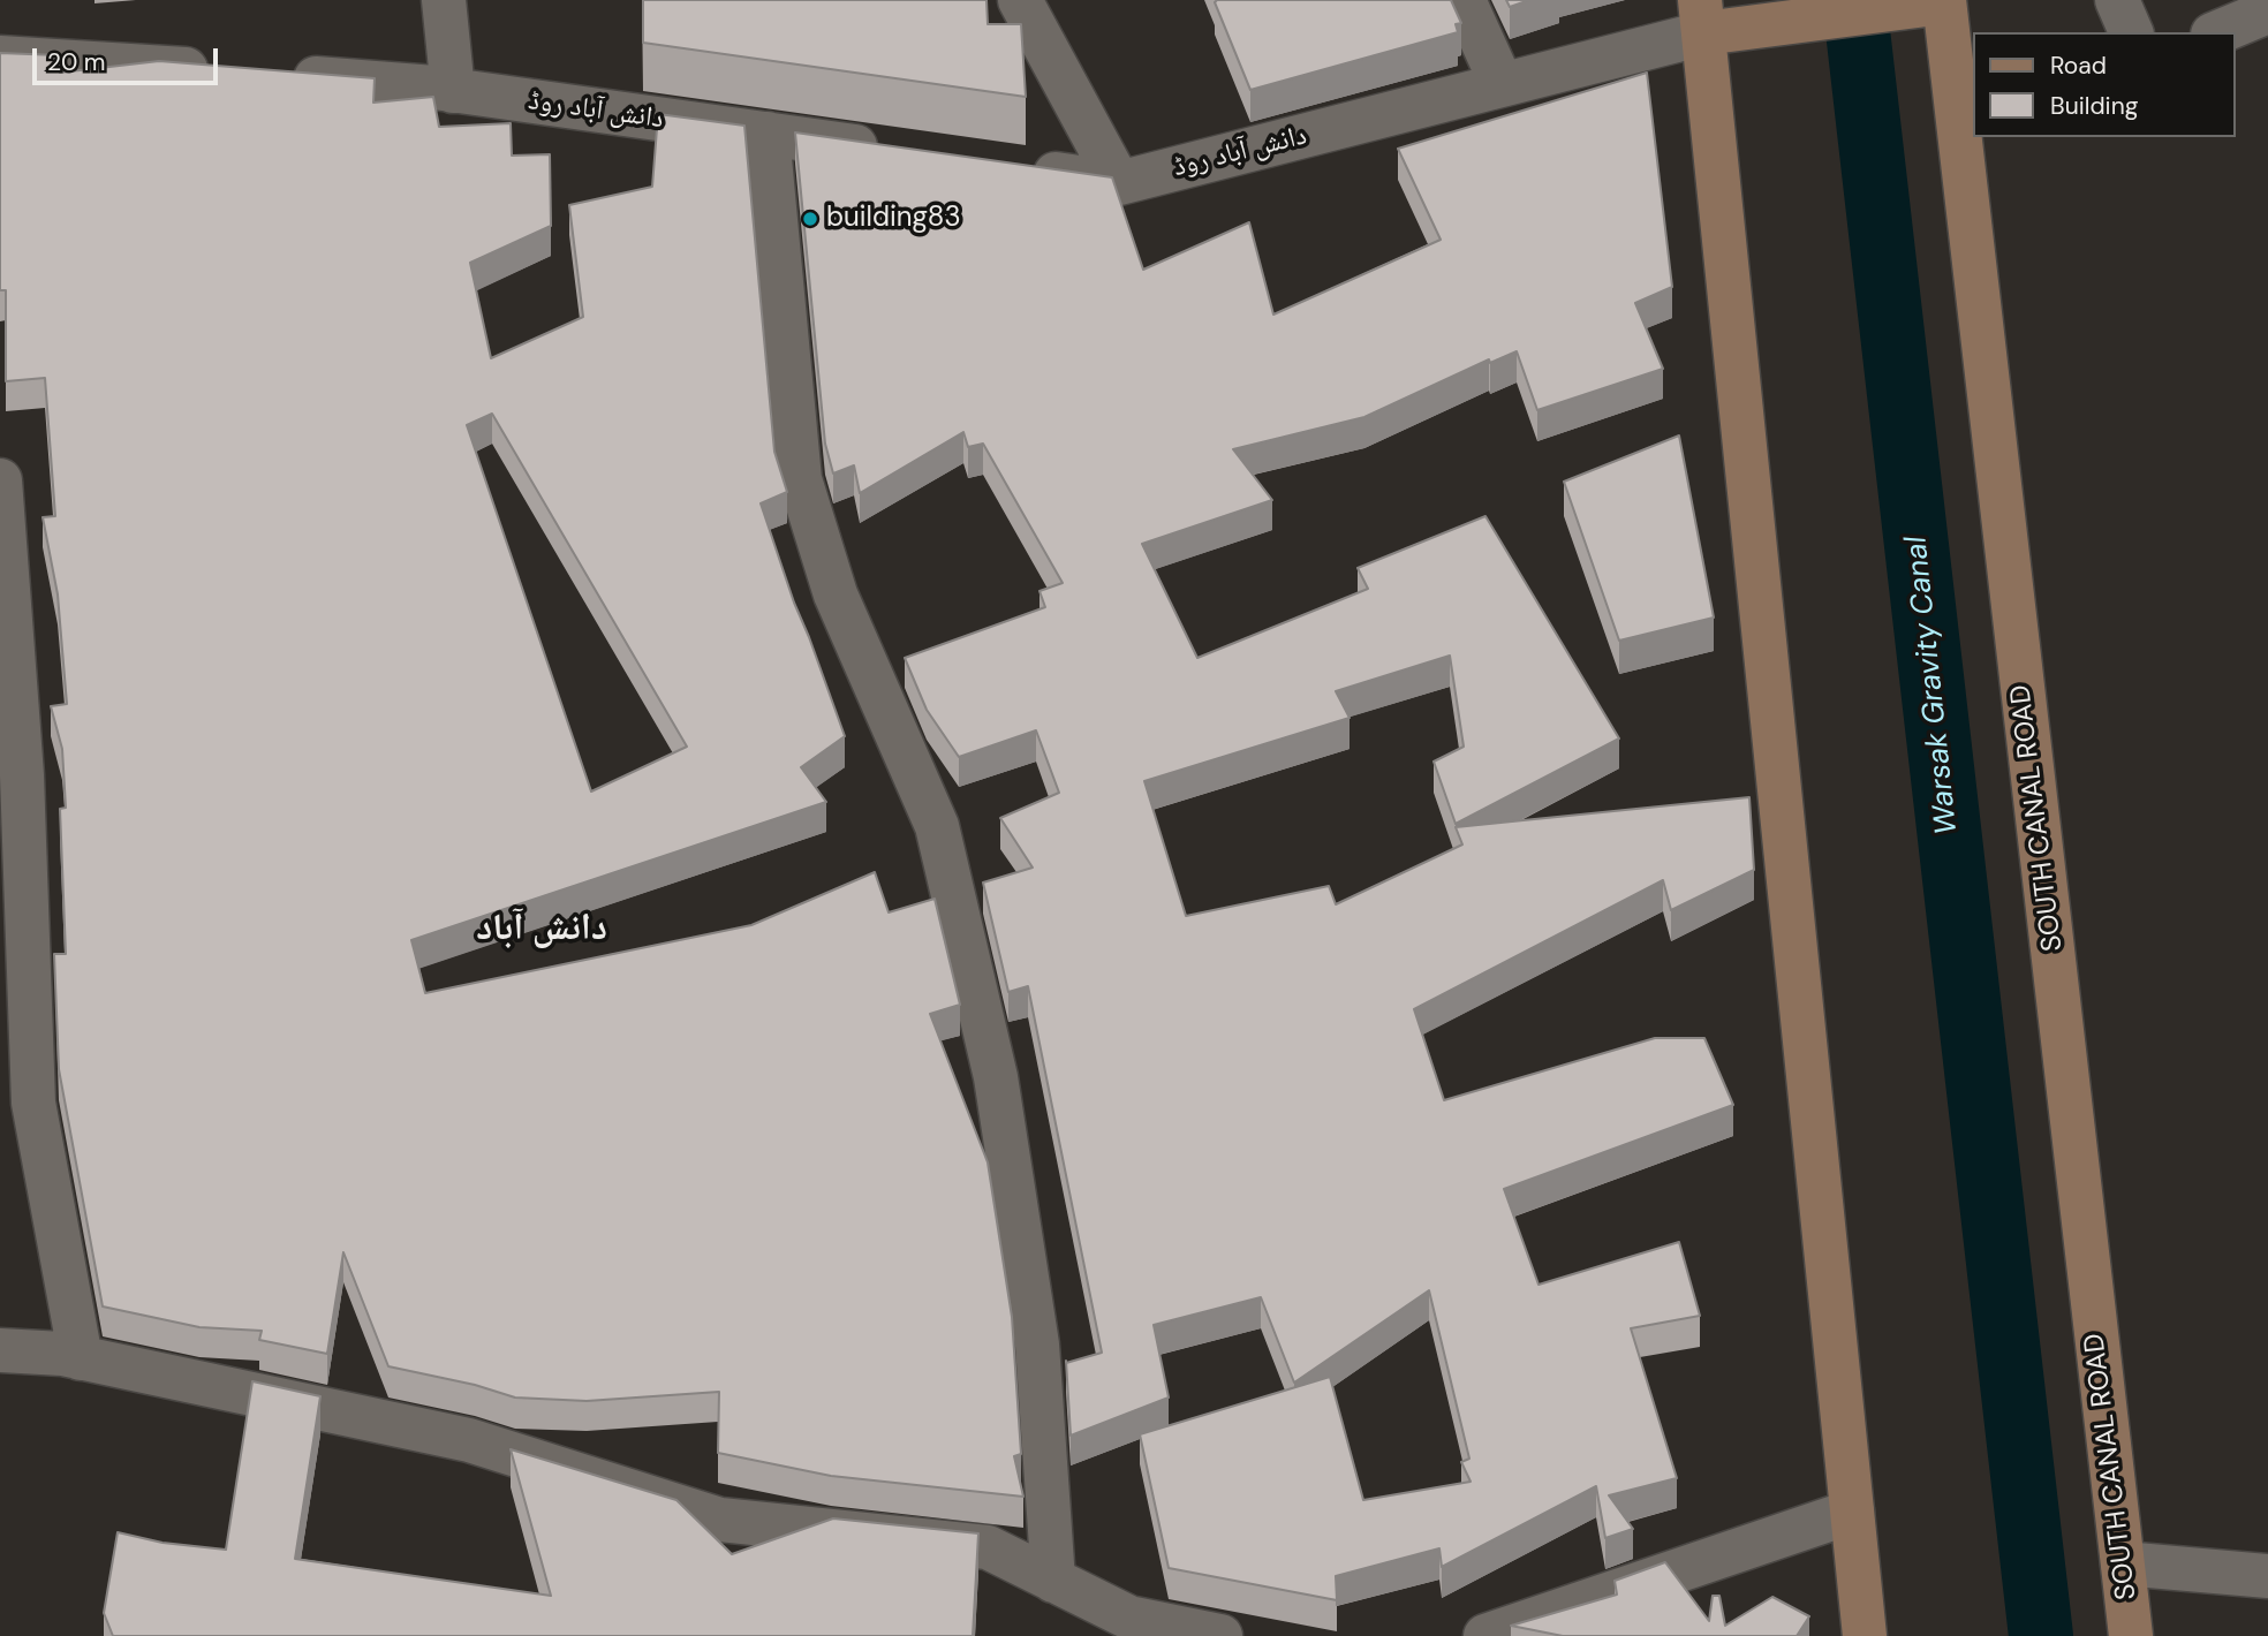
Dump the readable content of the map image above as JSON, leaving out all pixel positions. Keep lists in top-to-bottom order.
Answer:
{
  "streets": {
    "main road": ["SOUTH CANAL ROAD"],
    "street": ["دانش آباد روڈ"]
  },
  "districts": ["دانش آباد"],
  "water": ["Warsak Gravity Canal"],
  "places": ["building83"],
  "legend": ["Road", "Building"],
  "scale_bar": "20 m"
}
